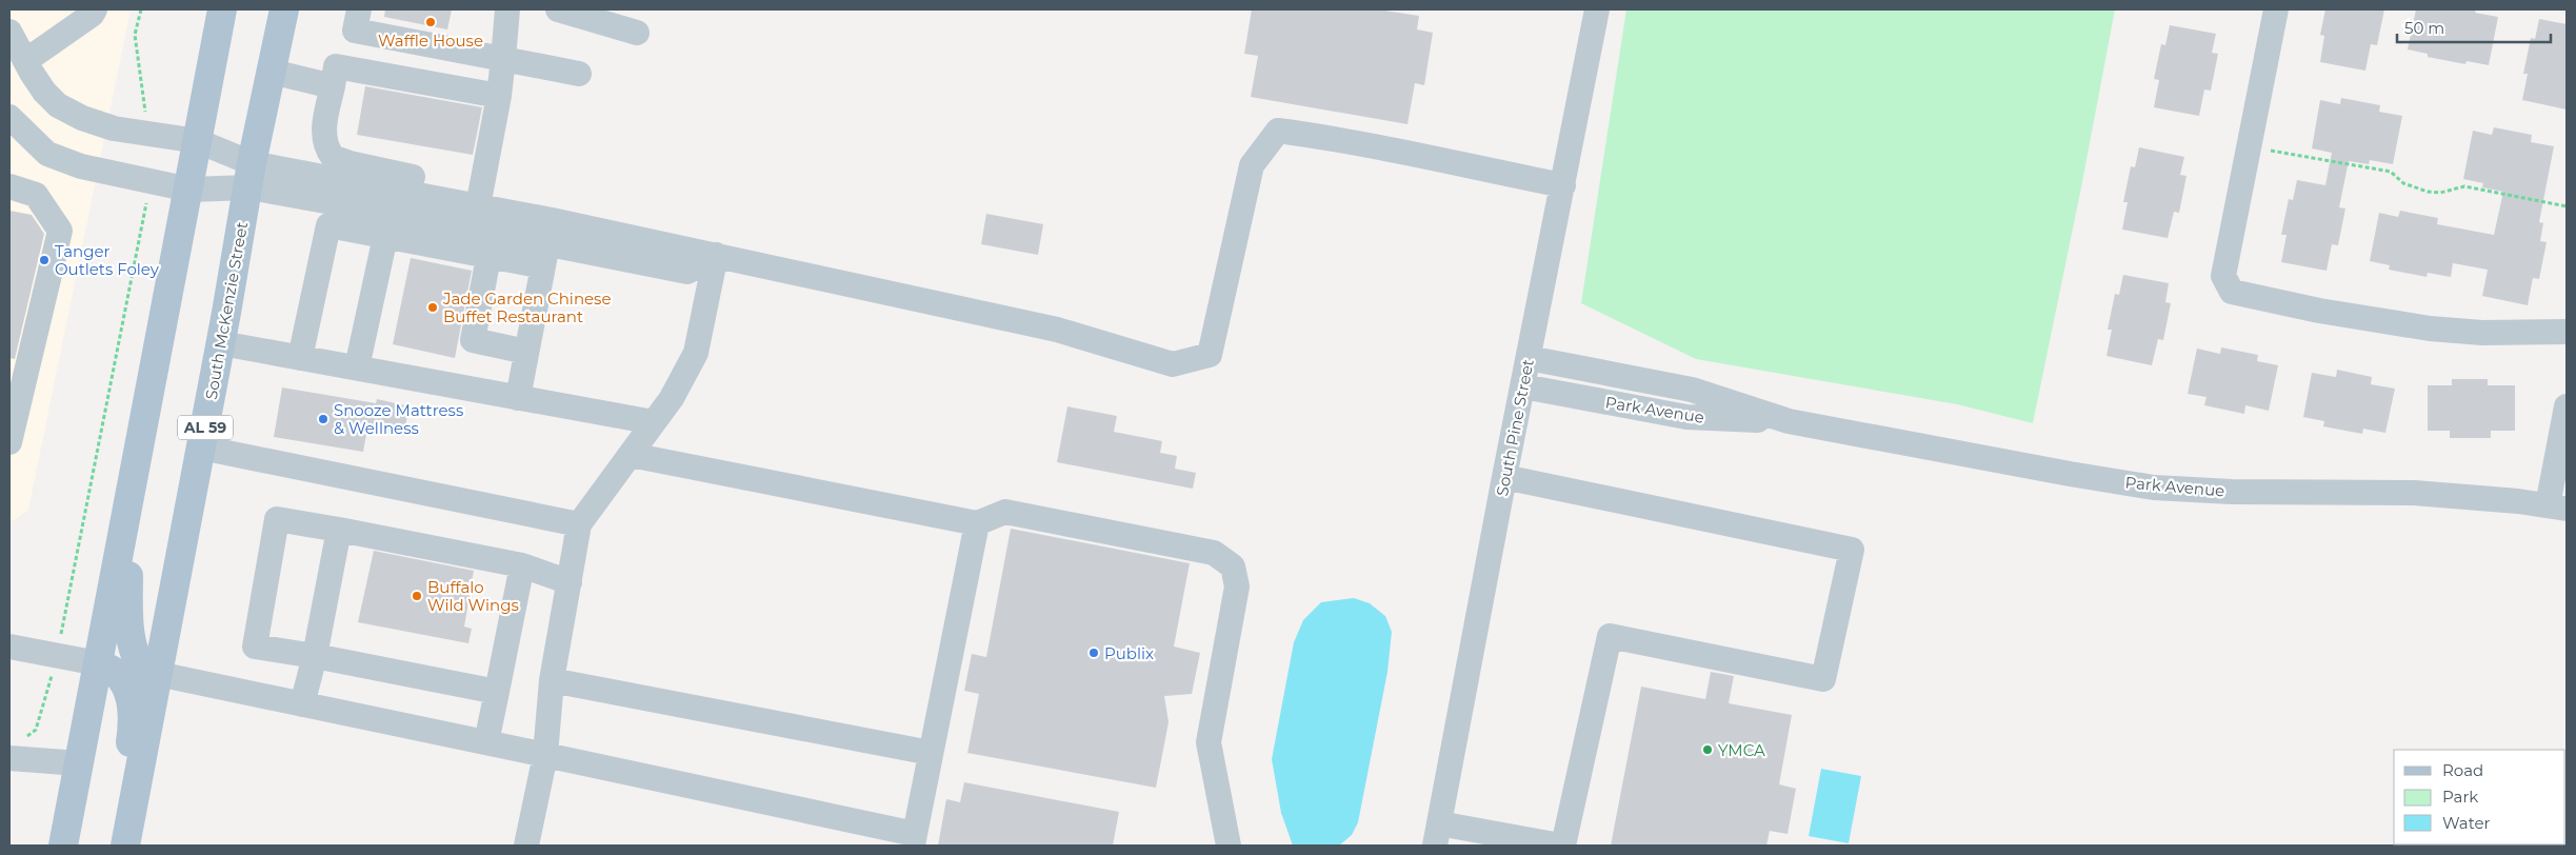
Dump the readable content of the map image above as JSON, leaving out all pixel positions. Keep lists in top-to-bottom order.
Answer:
{
  "streets": {
    "main road": ["South McKenzie Street", "AL 59"],
    "street": ["Park Avenue", "South Pine Street"]
  },
  "crossings": [
    ["Park Avenue", "South Pine Street"]
  ],
  "places": [
    "Waffle House",
    "Tanger Outlets Foley",
    "Jade Garden Chinese Buffet Restaurant",
    "Snooze Mattress & Wellness",
    "Buffalo Wild Wings",
    "Publix",
    "YMCA"
  ],
  "legend": ["Road", "Park", "Water"],
  "scale_bar": "50 m"
}
